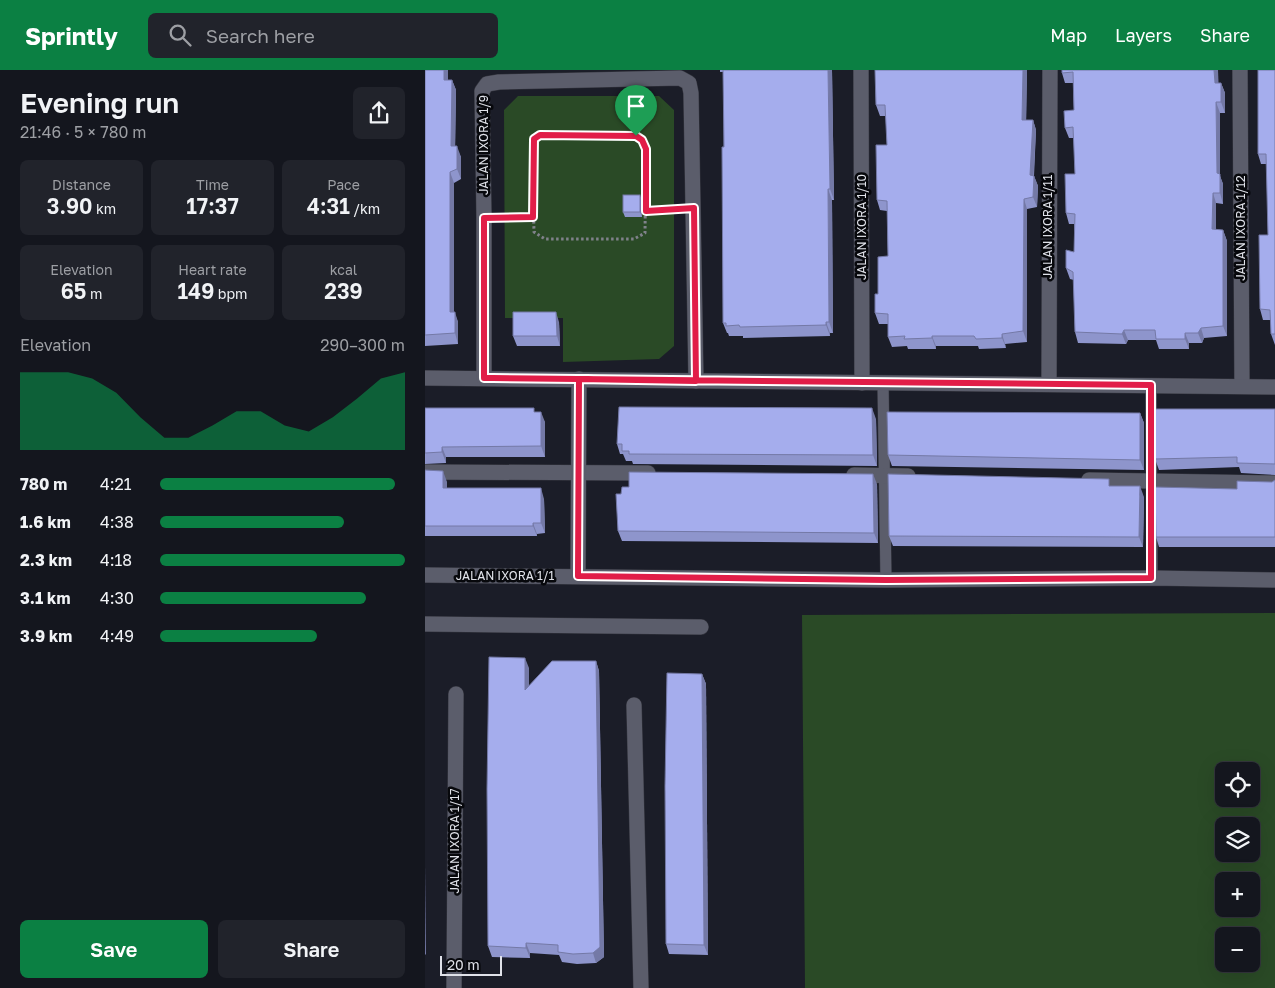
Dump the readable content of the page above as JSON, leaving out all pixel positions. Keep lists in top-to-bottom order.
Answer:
{
  "streets": {
    "street": [
      "JALAN IXORA 1/9",
      "JALAN IXORA 1/10",
      "JALAN IXORA 1/11",
      "JALAN IXORA 1/12",
      "JALAN IXORA 1/1",
      "JALAN IXORA 1/17"
    ]
  },
  "scale_bar": "20 m",
  "page": {
    "header": "Sprintly",
    "search": "Search here",
    "nav": ["Map", "Layers", "Share"],
    "heading": ["Evening run", "21:46 · 5 × 780 m"],
    "stats": [
      ["Distance", "3.90 km"],
      ["Time", "17:37"],
      ["Pace", "4:31 /km"],
      ["Elevation", "65 m"],
      ["Heart rate", "149 bpm"],
      ["kcal", "239"]
    ],
    "chart": ["Elevation", "290–300 m"],
    "list": [
      {
        "name": "780 m",
        "note": "4:21"
      },
      {
        "name": "1.6 km",
        "note": "4:38"
      },
      {
        "name": "2.3 km",
        "note": "4:18"
      },
      {
        "name": "3.1 km",
        "note": "4:30"
      },
      {
        "name": "3.9 km",
        "note": "4:49"
      }
    ],
    "map_buttons": ["+", "−"],
    "buttons": ["Save", "Share"],
    "scale": "20 m"
  }
}
